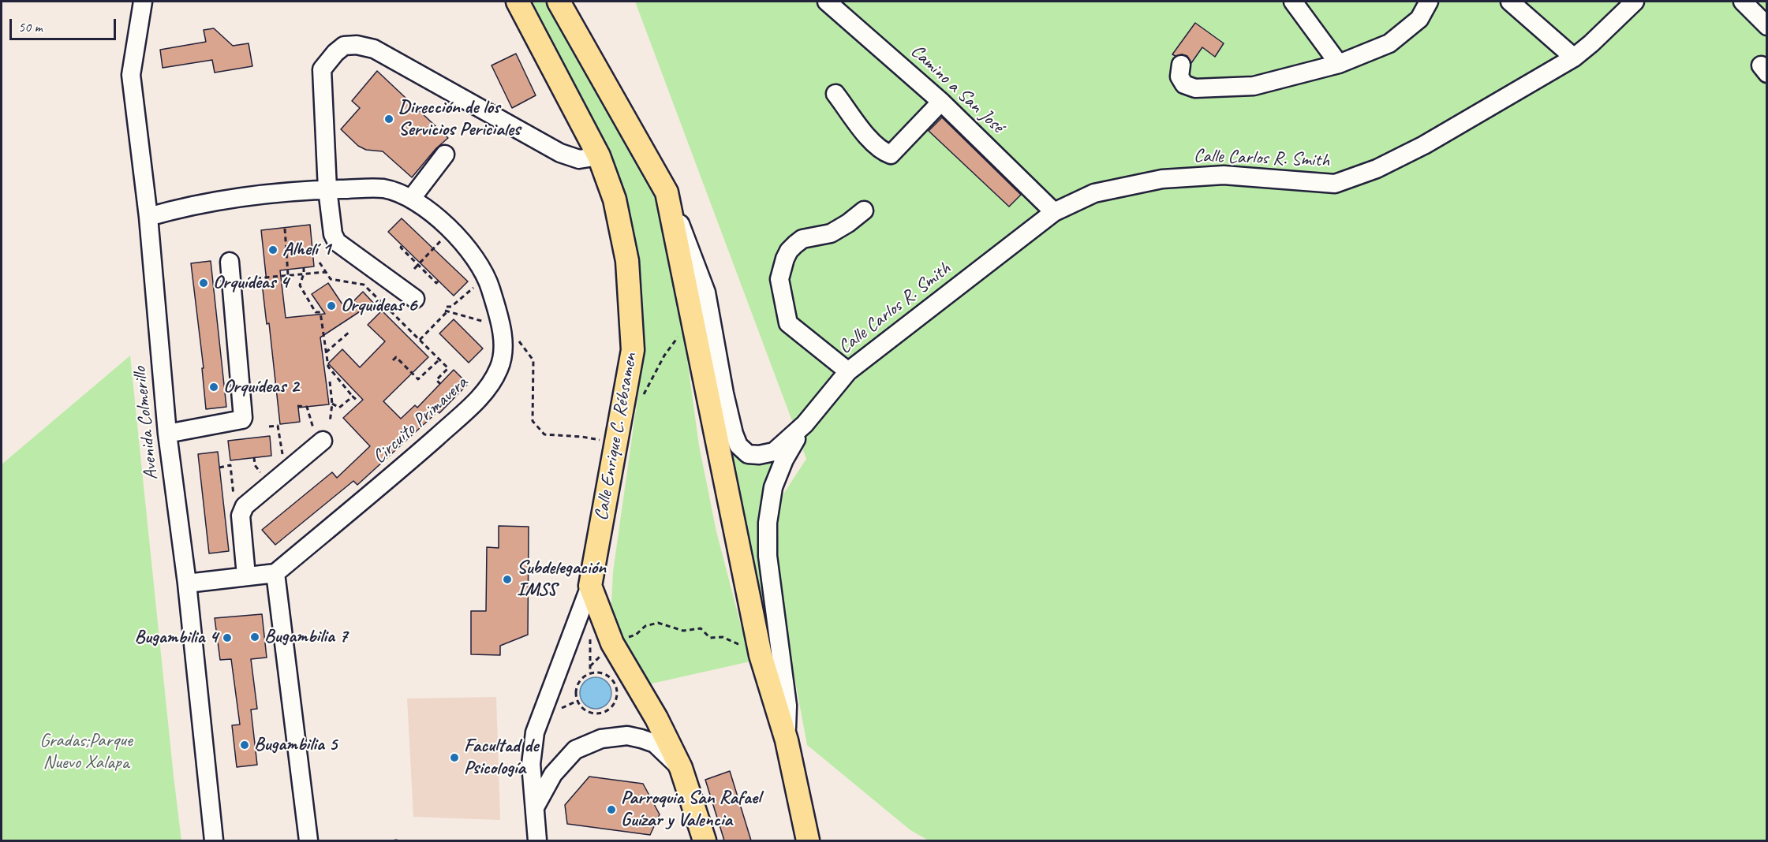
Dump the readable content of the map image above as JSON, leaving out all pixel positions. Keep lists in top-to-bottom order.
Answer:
{
  "streets": {
    "main road": ["Calle Enrique C. Rébsamen"],
    "street": [
      "Camino a San José",
      "Calle Carlos R. Smith",
      "Circuito Primavera",
      "Avenida Colmerillo"
    ]
  },
  "crossings": [
    ["Camino a San José", "Calle Carlos R. Smith"],
    ["Circuito Primavera", "Avenida Colmerillo"]
  ],
  "parks": ["Gradas;Parque Nuevo Xalapa"],
  "places": [
    "Dirección de los Servicios Periciales",
    "Alhelí 1",
    "Orquídeas 4",
    "Orquídeas 6",
    "Orquídeas 2",
    "Subdelegación IMSS",
    "Bugambilia 7",
    "Bugambilia 4",
    "Bugambilia 5",
    "Facultad de Psicología",
    "Parroquia San Rafael Guízar y Valencia"
  ],
  "scale_bar": "50 m"
}
